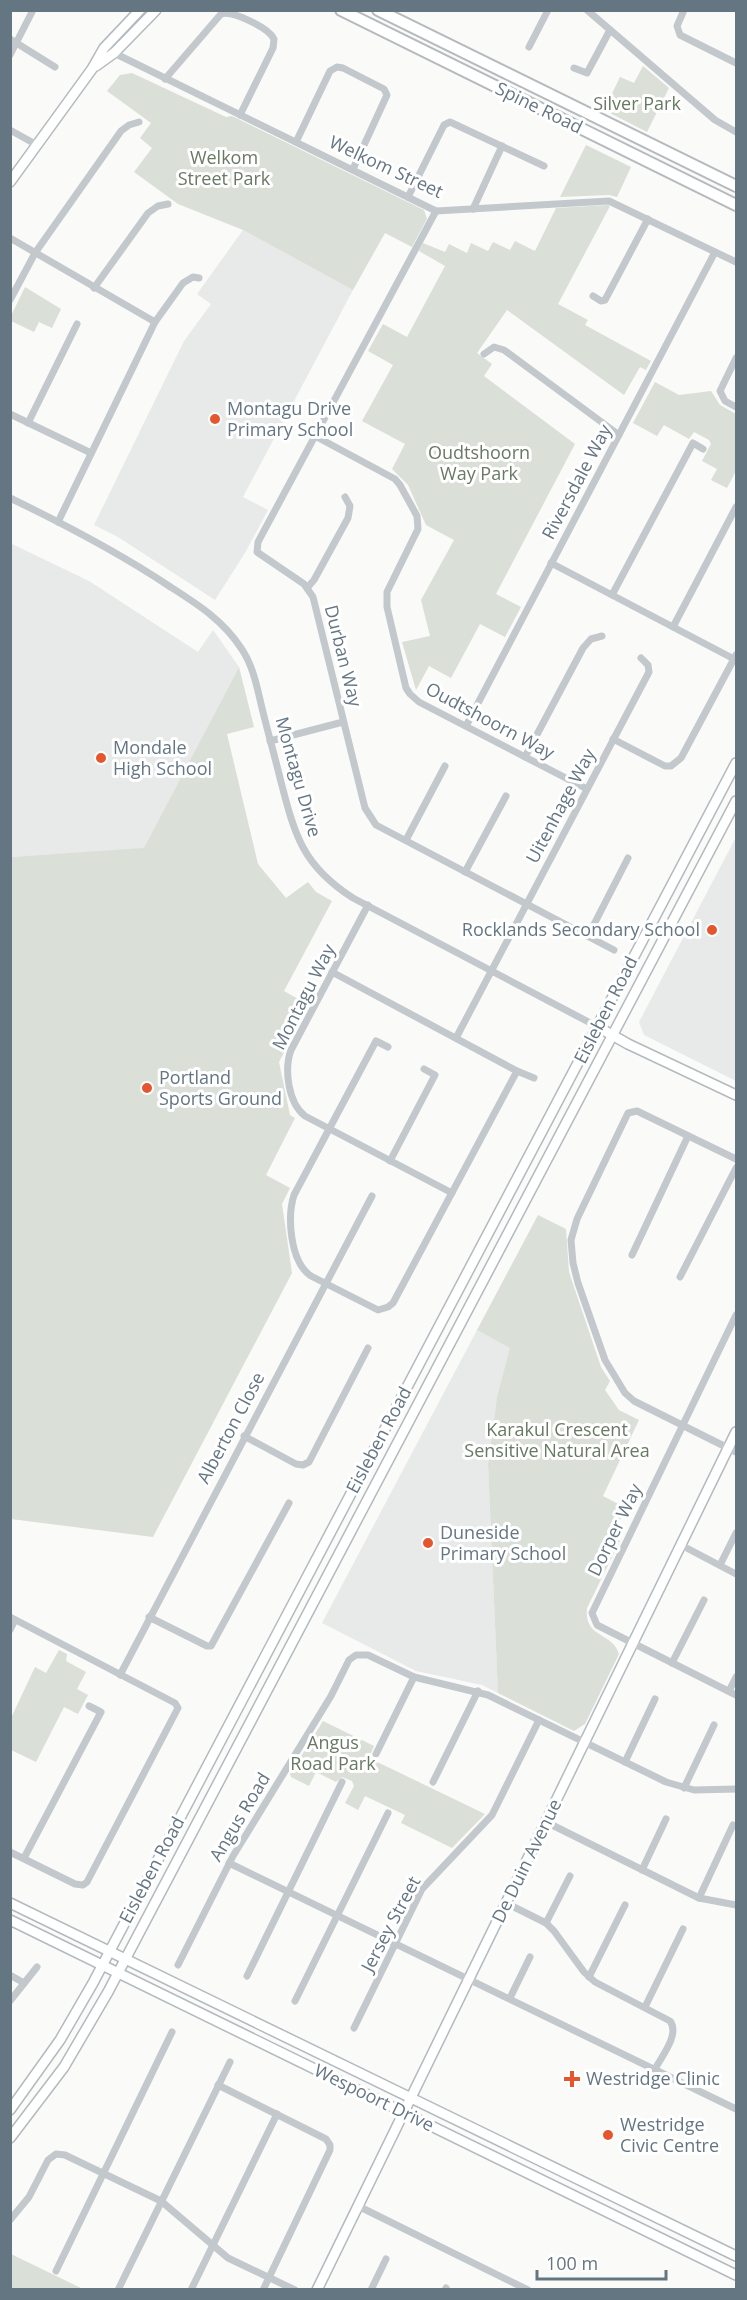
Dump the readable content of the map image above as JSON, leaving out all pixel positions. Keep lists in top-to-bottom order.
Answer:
{
  "streets": {
    "main road": [
      "Spine Road",
      "Eisleben Road",
      "De Duin Avenue",
      "Wespoort Drive"
    ],
    "street": [
      "Welkom Street",
      "Riversdale Way",
      "Durban Way",
      "Oudtshoorn Way",
      "Montagu Drive",
      "Uitenhage Way",
      "Montagu Way",
      "Alberton Close",
      "Dorper Way",
      "Angus Road",
      "Jersey Street"
    ]
  },
  "crossings": [
    ["Welkom Street", "Riversdale Way"],
    ["Welkom Street", "Durban Way"],
    ["Riversdale Way", "Oudtshoorn Way"],
    ["Durban Way", "Oudtshoorn Way"],
    ["Durban Way", "Uitenhage Way"],
    ["Oudtshoorn Way", "Uitenhage Way"],
    ["Montagu Drive", "Uitenhage Way"],
    ["Montagu Drive", "Montagu Way"],
    ["Montagu Drive", "Eisleben Road"],
    ["Eisleben Road", "Wespoort Drive"],
    ["Dorper Way", "De Duin Avenue"],
    ["Angus Road", "De Duin Avenue"],
    ["Angus Road", "Jersey Street"],
    ["De Duin Avenue", "Wespoort Drive"]
  ],
  "parks": [
    "Silver Park",
    "Welkom Street Park",
    "Oudtshoorn Way Park",
    "Karakul Crescent Sensitive Natural Area",
    "Angus Road Park"
  ],
  "places": {
    "other": [
      "Montagu Drive Primary School",
      "Mondale High School",
      "Rocklands Secondary School",
      "Portland Sports Ground",
      "Duneside Primary School",
      "Westridge Civic Centre"
    ],
    "health": ["Westridge Clinic"]
  },
  "scale_bar": "100 m"
}
